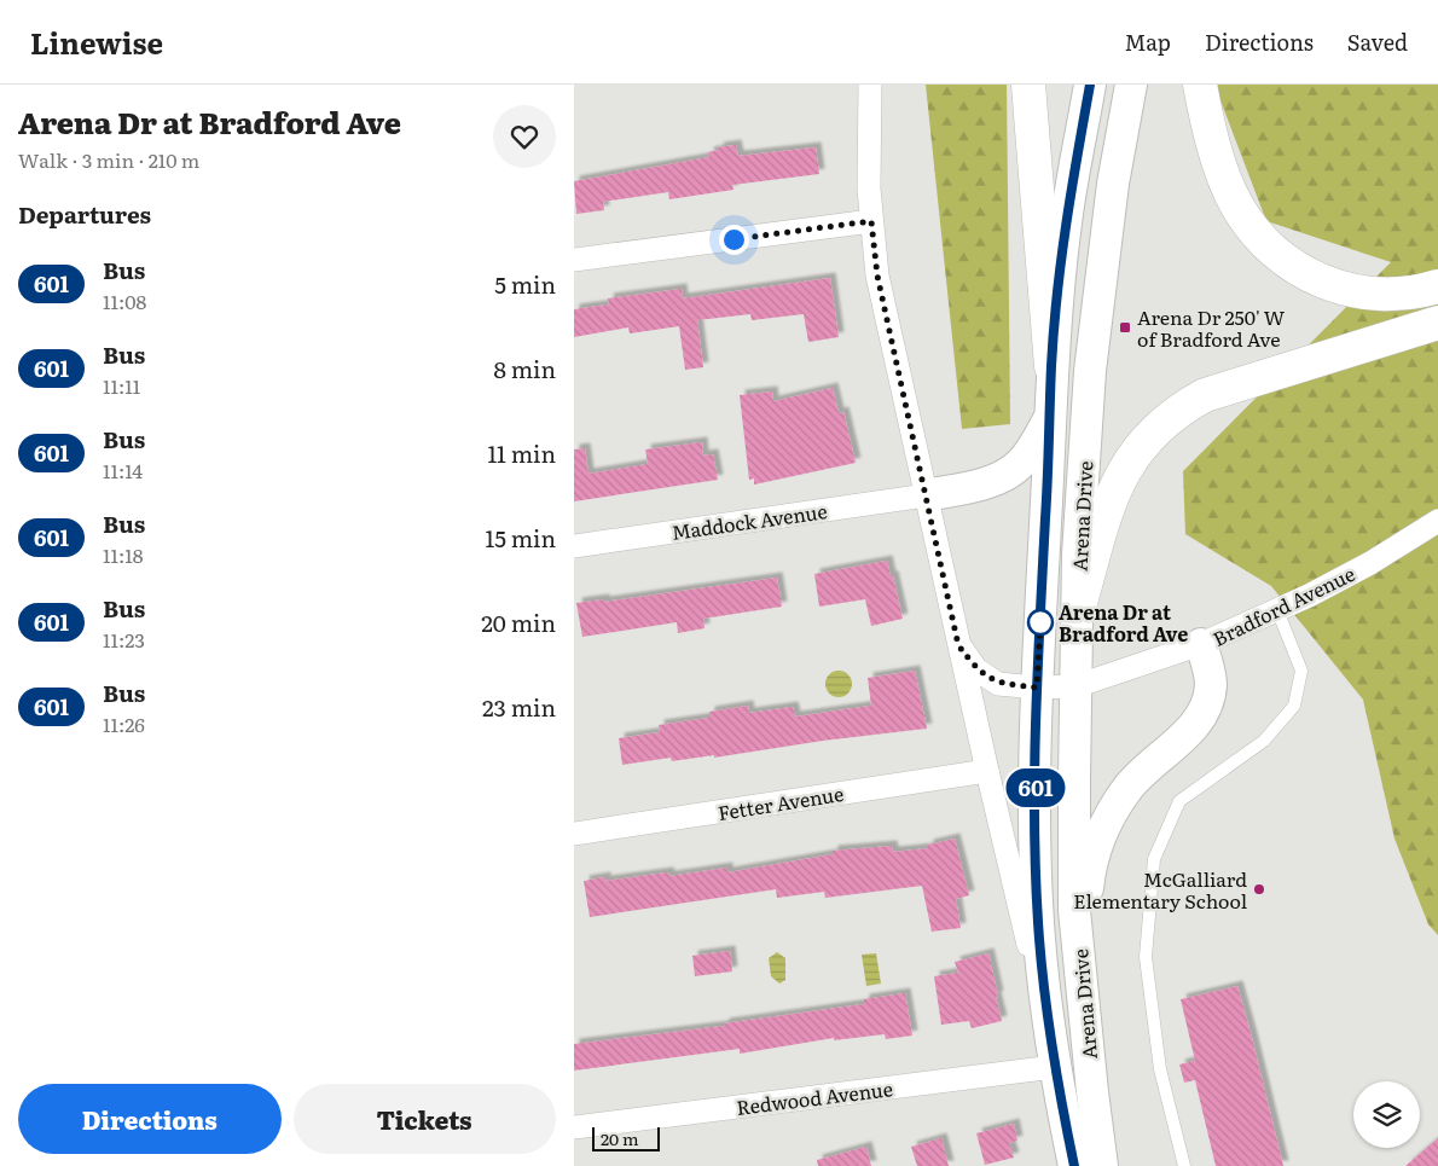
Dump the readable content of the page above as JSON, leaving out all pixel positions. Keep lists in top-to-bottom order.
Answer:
{
  "streets": {
    "main road": ["Arena Drive"],
    "street": [
      "Maddock Avenue",
      "Bradford Avenue",
      "Fetter Avenue",
      "Redwood Avenue"
    ]
  },
  "crossings": [
    ["Arena Drive", "Bradford Avenue"],
    ["Arena Drive", "Redwood Avenue"]
  ],
  "places": {
    "transit": ["Arena Dr 250' W of Bradford Ave"],
    "other": ["Arena Dr at Bradford Ave", "McGalliard Elementary School"]
  },
  "lines": ["bus line 601"],
  "scale_bar": "20 m",
  "page": {
    "header": "Linewise",
    "nav": ["Map", "Directions", "Saved"],
    "heading": [
      ["Arena Dr at Bradford Ave", "Walk · 3 min · 210 m"],
      "Departures"
    ],
    "on_map": "601",
    "list": [
      {
        "mark": "601",
        "name": "Bus",
        "note": "11:08",
        "value": "5 min"
      },
      {
        "mark": "601",
        "name": "Bus",
        "note": "11:11",
        "value": "8 min"
      },
      {
        "mark": "601",
        "name": "Bus",
        "note": "11:14",
        "value": "11 min"
      },
      {
        "mark": "601",
        "name": "Bus",
        "note": "11:18",
        "value": "15 min"
      },
      {
        "mark": "601",
        "name": "Bus",
        "note": "11:23",
        "value": "20 min"
      },
      {
        "mark": "601",
        "name": "Bus",
        "note": "11:26",
        "value": "23 min"
      }
    ],
    "buttons": ["Directions", "Tickets"],
    "scale": "20 m"
  }
}
